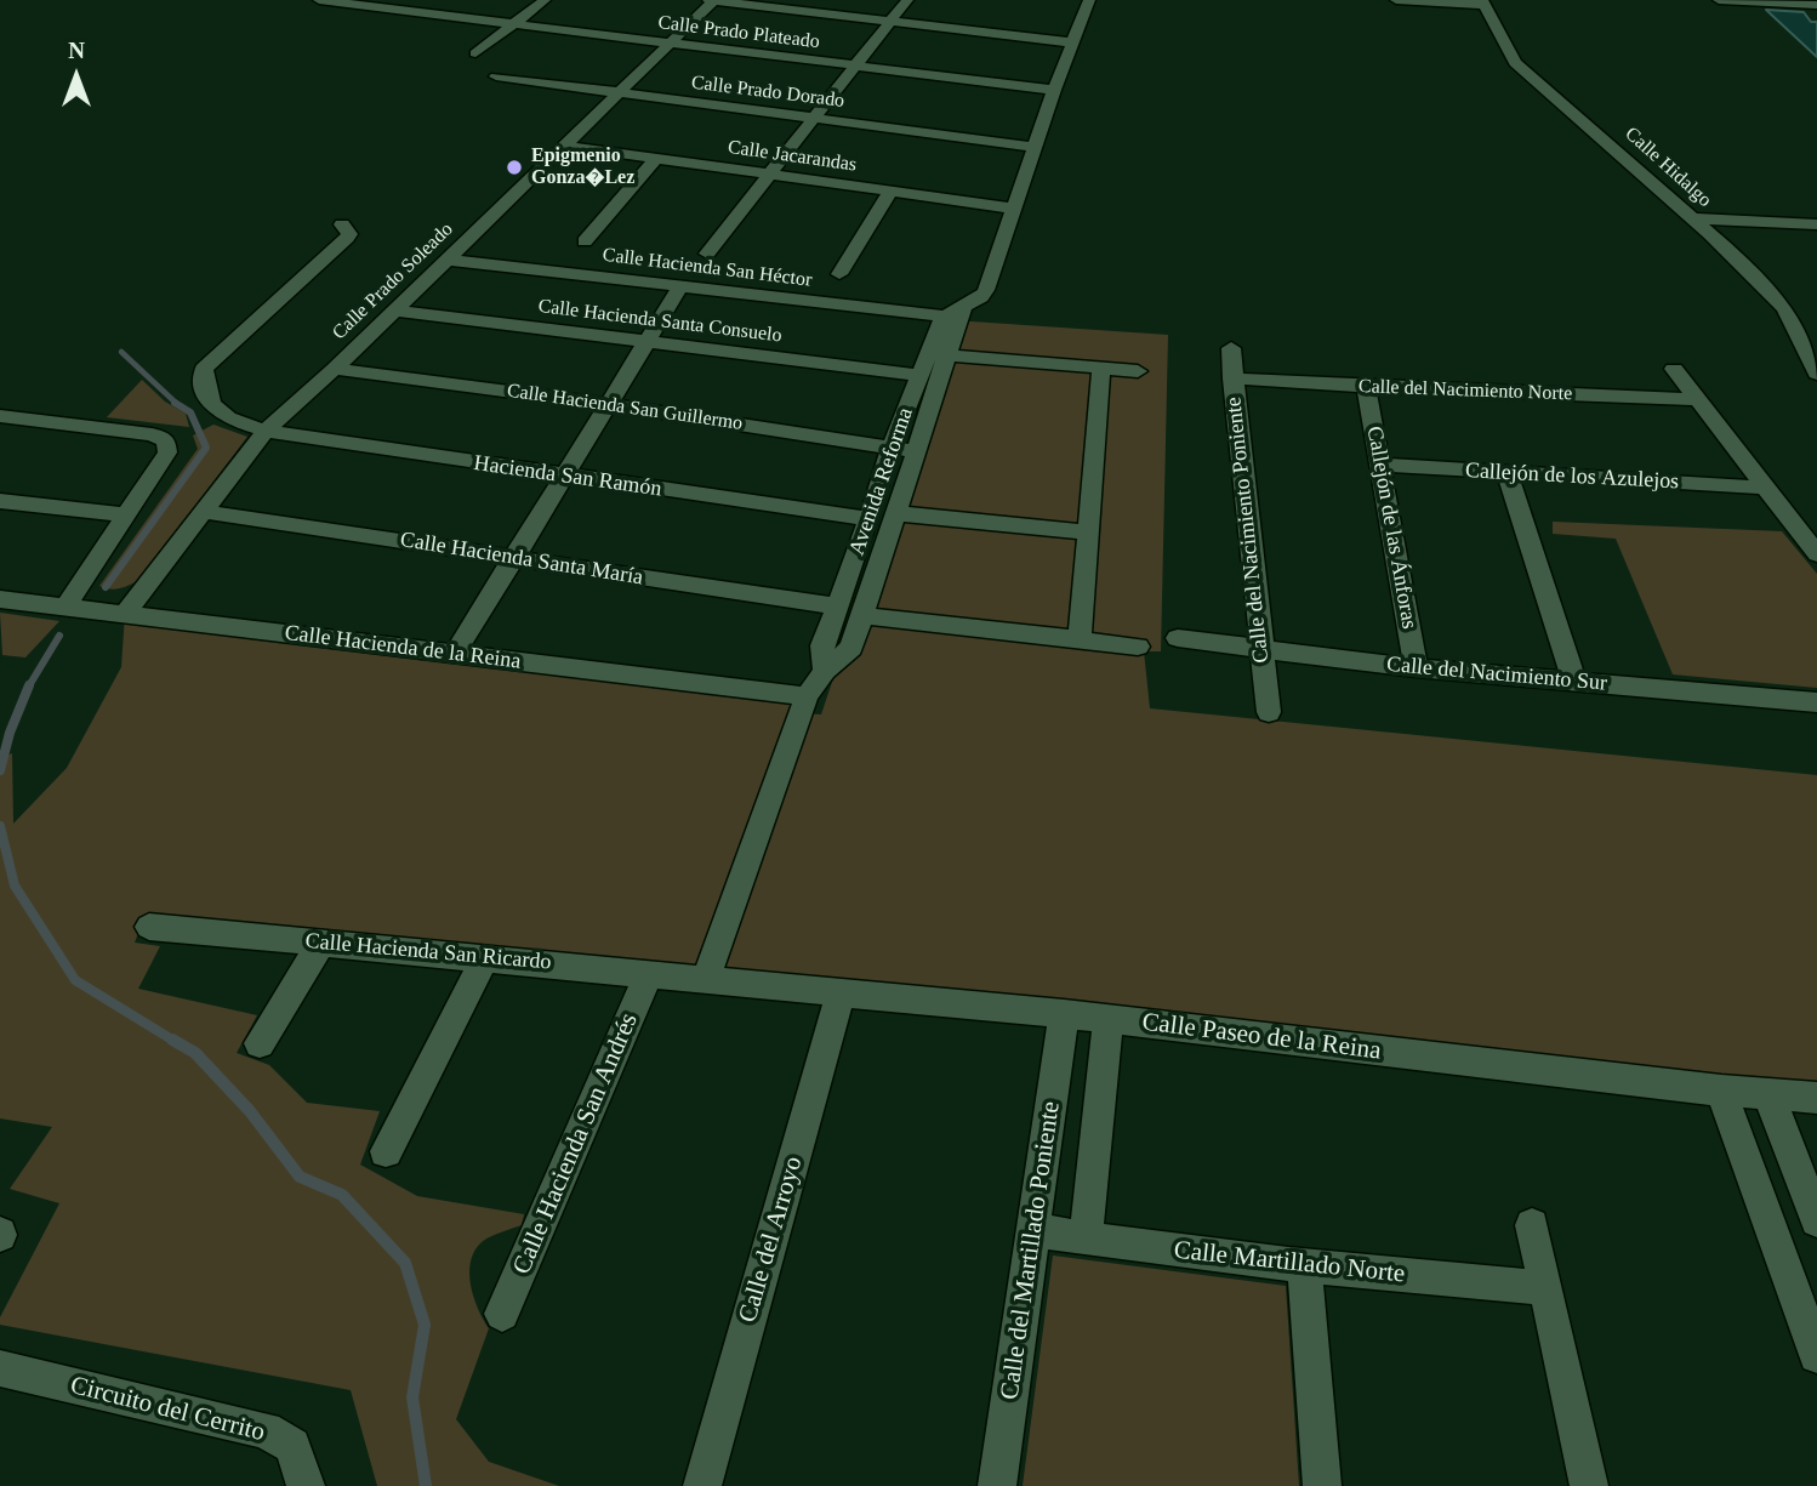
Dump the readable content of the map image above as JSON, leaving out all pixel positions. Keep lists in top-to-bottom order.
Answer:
{
  "streets": {
    "street": [
      "Calle Prado Plateado",
      "Calle Prado Dorado",
      "Calle Jacarandas",
      "Calle Hidalgo",
      "Calle Hacienda San Héctor",
      "Calle Prado Soleado",
      "Calle Hacienda Santa Consuelo",
      "Calle del Nacimiento Norte",
      "Calle Hacienda San Guillermo",
      "Hacienda San Ramón",
      "Callejón de los Azulejos",
      "Avenida Reforma",
      "Callejón de las Ánforas",
      "Calle del Nacimiento Poniente",
      "Calle Hacienda Santa María",
      "Calle Hacienda de la Reina",
      "Calle del Nacimiento Sur",
      "Calle Hacienda San Ricardo",
      "Calle Paseo de la Reina",
      "Calle Hacienda San Andrés",
      "Calle del Arroyo",
      "Calle del Martillado Poniente",
      "Calle Martillado Norte",
      "Circuito del Cerrito"
    ]
  },
  "crossings": [
    ["Calle Prado Plateado", "Calle Prado Soleado"],
    ["Calle Prado Plateado", "Avenida Reforma"],
    ["Calle Prado Dorado", "Calle Prado Soleado"],
    ["Calle Prado Dorado", "Avenida Reforma"],
    ["Calle Jacarandas", "Calle Prado Soleado"],
    ["Calle Jacarandas", "Avenida Reforma"],
    ["Calle Hacienda San Héctor", "Calle Prado Soleado"],
    ["Calle Hacienda San Héctor", "Avenida Reforma"],
    ["Calle Prado Soleado", "Calle Hacienda Santa Consuelo"],
    ["Calle Prado Soleado", "Calle Hacienda San Guillermo"],
    ["Calle Prado Soleado", "Hacienda San Ramón"],
    ["Calle Prado Soleado", "Calle Hacienda Santa María"],
    ["Calle Prado Soleado", "Calle Hacienda de la Reina"],
    ["Calle Hacienda Santa Consuelo", "Avenida Reforma"],
    ["Calle del Nacimiento Norte", "Callejón de las Ánforas"],
    ["Calle del Nacimiento Norte", "Calle del Nacimiento Poniente"],
    ["Calle Hacienda San Guillermo", "Avenida Reforma"],
    ["Hacienda San Ramón", "Avenida Reforma"],
    ["Callejón de los Azulejos", "Callejón de las Ánforas"],
    ["Avenida Reforma", "Calle Hacienda Santa María"],
    ["Avenida Reforma", "Calle Hacienda de la Reina"],
    ["Avenida Reforma", "Calle Hacienda San Ricardo"],
    ["Avenida Reforma", "Calle Paseo de la Reina"],
    ["Callejón de las Ánforas", "Calle del Nacimiento Sur"],
    ["Calle del Nacimiento Poniente", "Calle del Nacimiento Sur"],
    ["Calle Hacienda San Ricardo", "Calle Paseo de la Reina"],
    ["Calle Hacienda San Ricardo", "Calle Hacienda San Andrés"],
    ["Calle Paseo de la Reina", "Calle del Arroyo"],
    ["Calle Paseo de la Reina", "Calle del Martillado Poniente"],
    ["Calle del Martillado Poniente", "Calle Martillado Norte"]
  ],
  "places": ["Epigmenio Gonza�Lez"],
  "north": "top"
}
